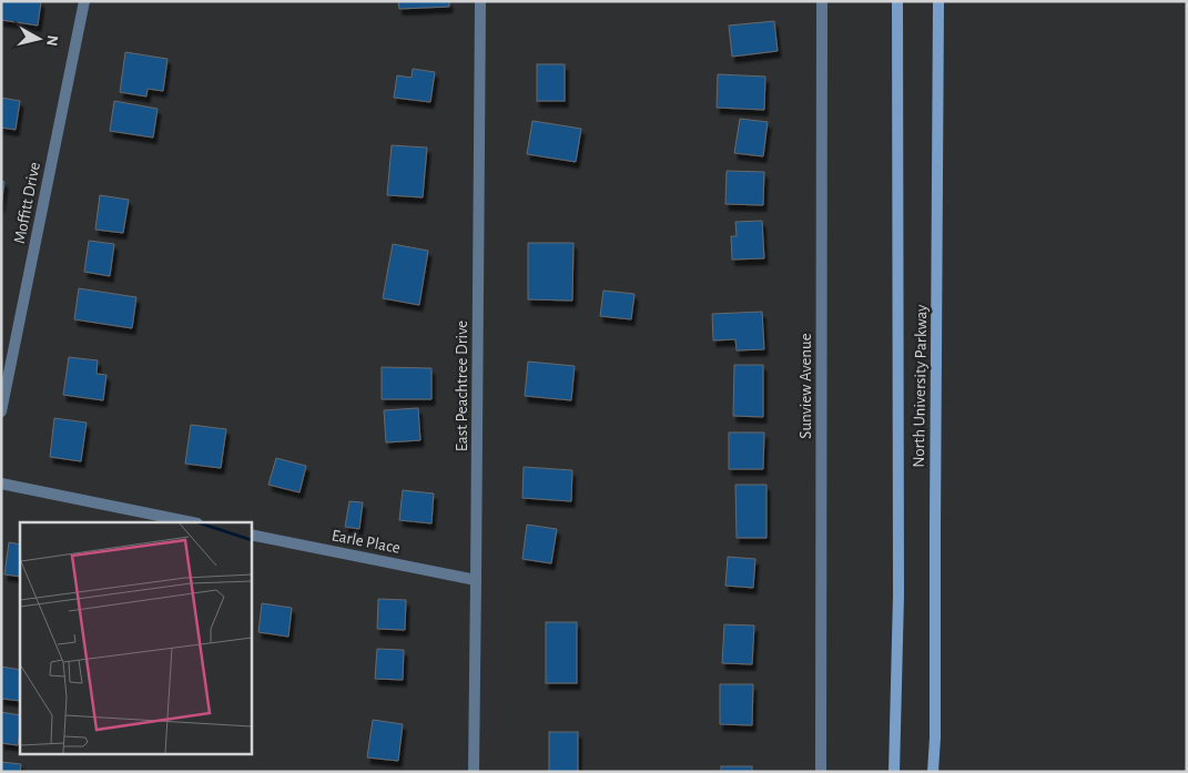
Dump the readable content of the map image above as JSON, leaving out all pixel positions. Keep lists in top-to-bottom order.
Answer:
{
  "streets": {
    "main road": ["North University Parkway"],
    "street": [
      "Moffitt Drive",
      "East Peachtree Drive",
      "Sunview Avenue",
      "Earle Place"
    ]
  },
  "crossings": [
    ["East Peachtree Drive", "Earle Place"]
  ],
  "north": "right"
}
